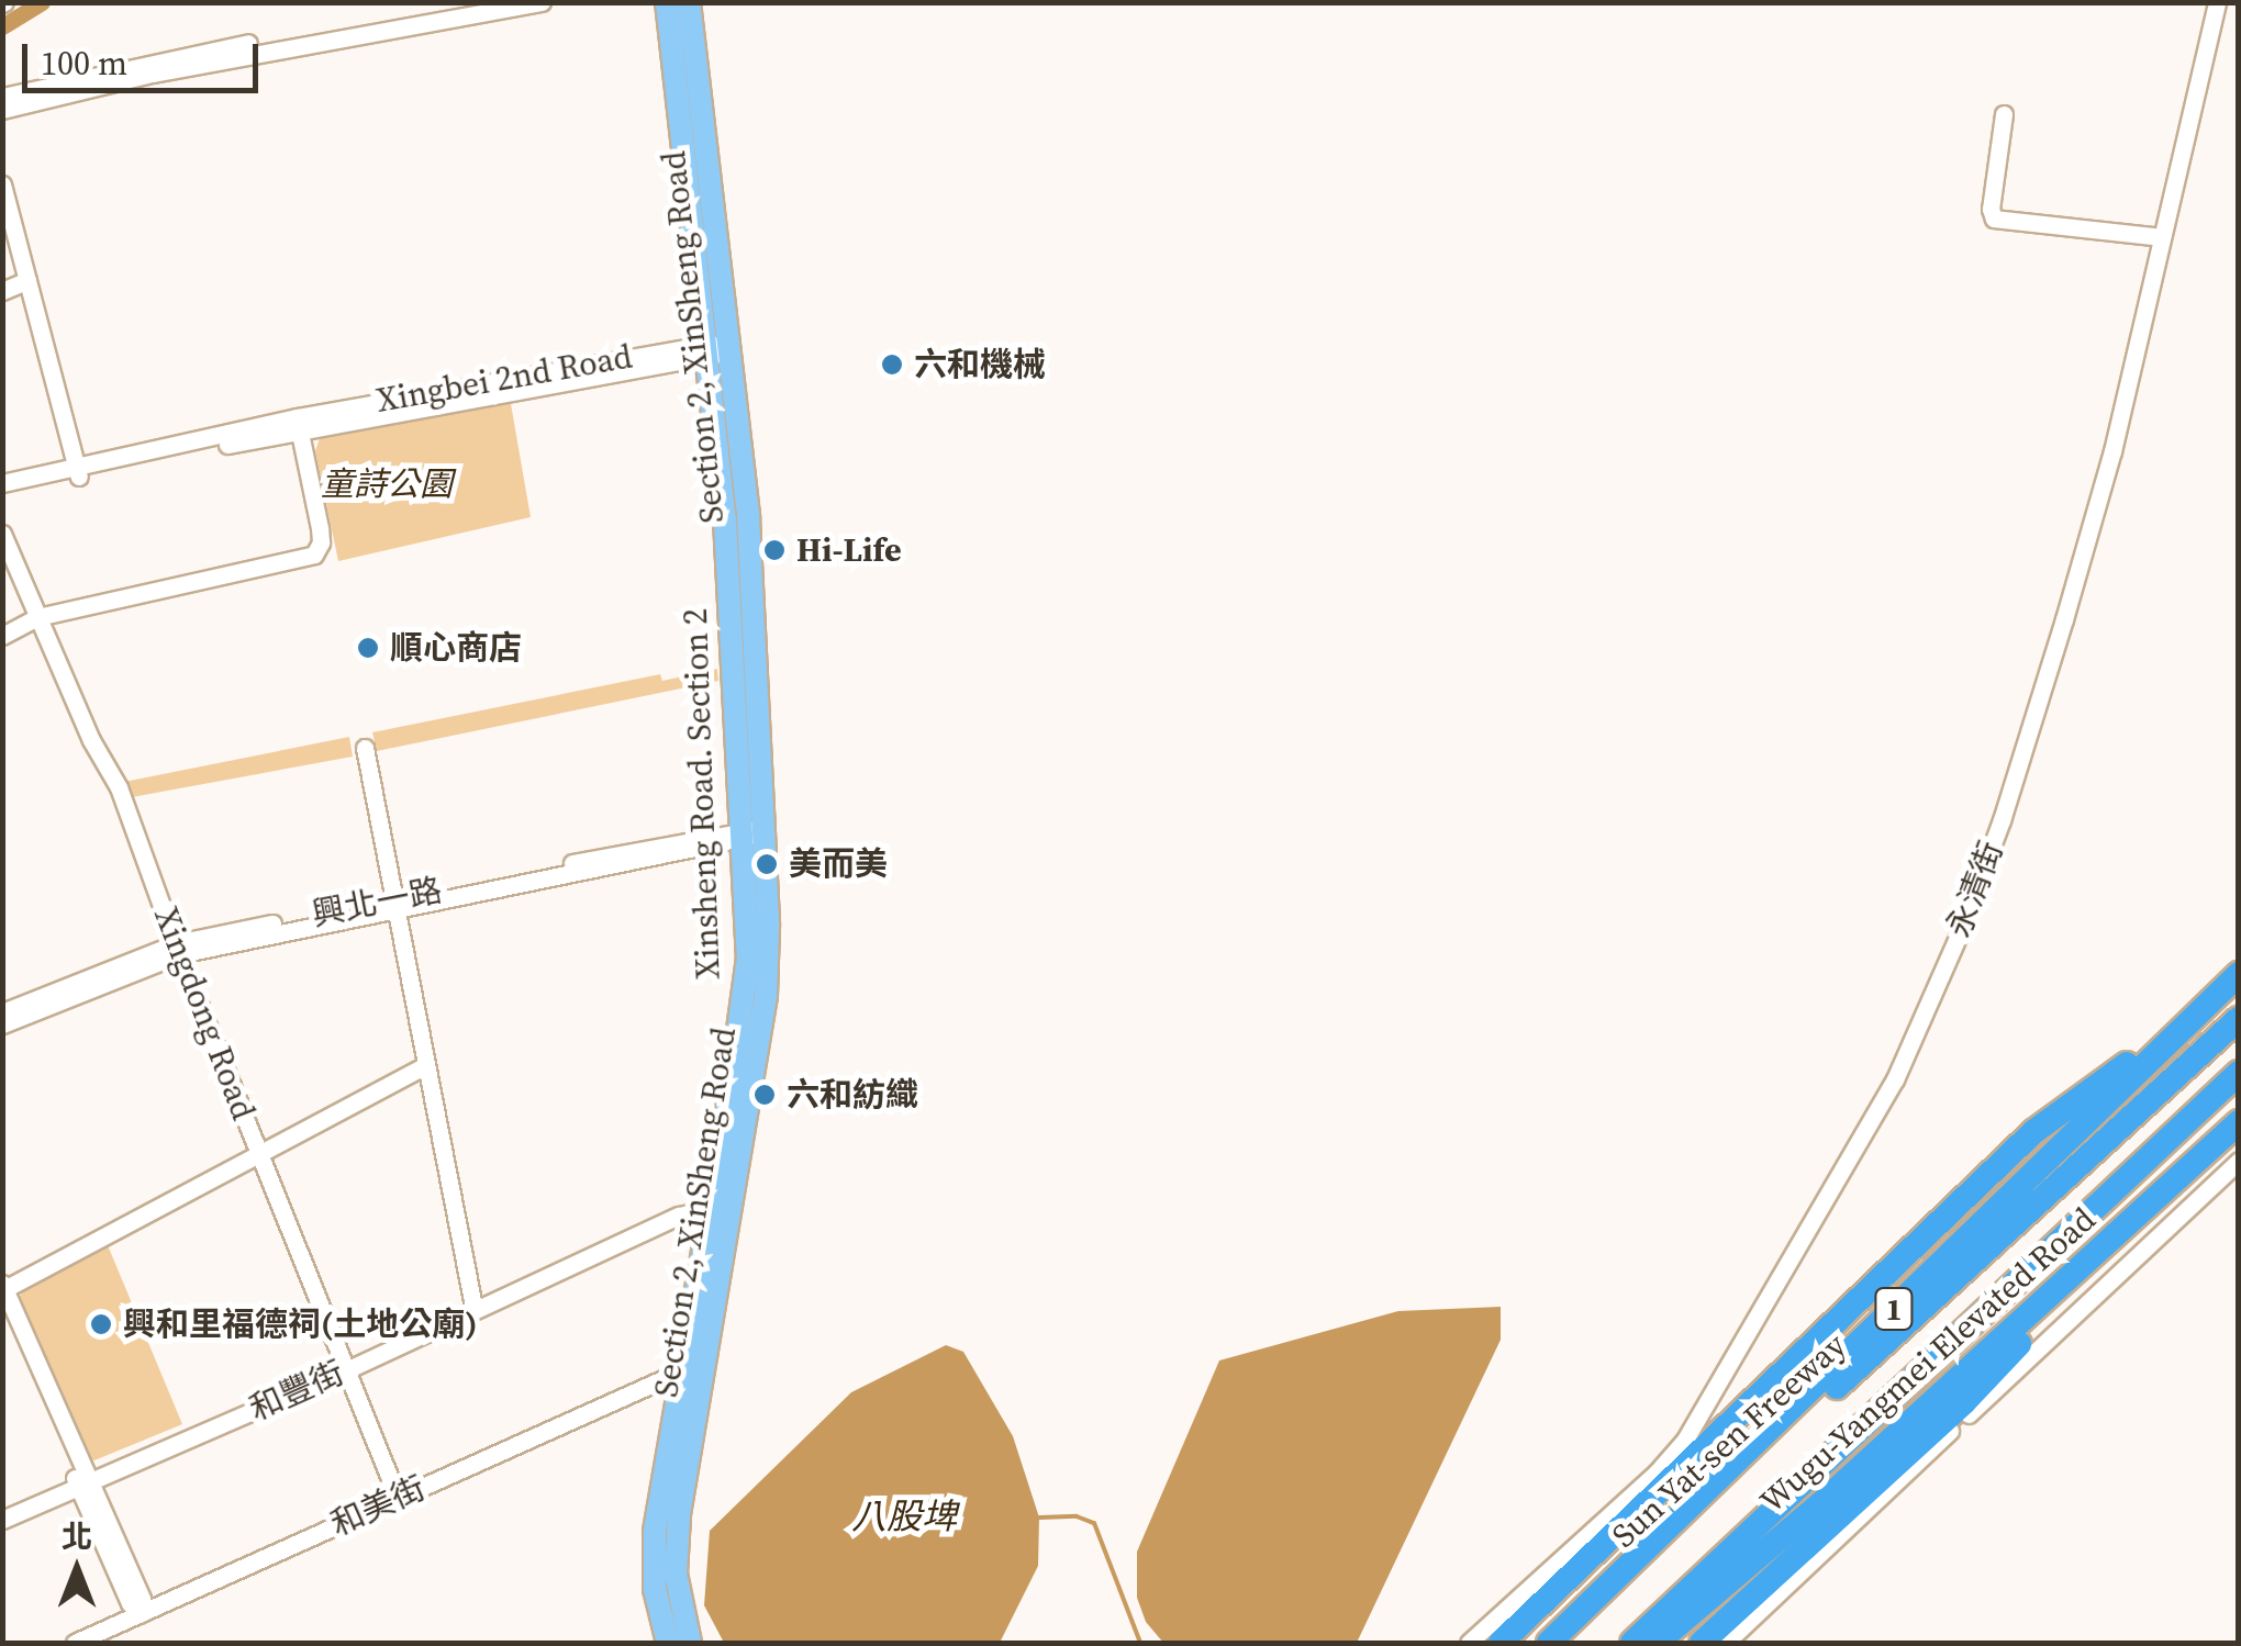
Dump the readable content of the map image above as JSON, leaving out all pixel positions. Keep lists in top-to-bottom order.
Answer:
{
  "streets": {
    "highway": ["1", "Wugu-Yangmei Elevated Road", "Sun Yat-sen Freeway"],
    "main road": ["Section 2, XinSheng Road", "Xinsheng Road. Section 2"],
    "street": [
      "Xingbei 2nd Road",
      "永清街",
      "興北一路",
      "Xingdong Road",
      "和豐街",
      "和美街"
    ]
  },
  "crossings": [
    ["Section 2, XinSheng Road", "Xingbei 2nd Road"],
    ["Section 2, XinSheng Road", "Xinsheng Road. Section 2"],
    ["Section 2, XinSheng Road", "興北一路"],
    ["Xinsheng Road. Section 2", "興北一路"],
    ["Xinsheng Road. Section 2", "和豐街"],
    ["Xinsheng Road. Section 2", "和美街"],
    ["興北一路", "Xingdong Road"],
    ["Xingdong Road", "和豐街"],
    ["Xingdong Road", "和美街"],
    ["Wugu-Yangmei Elevated Road", "Sun Yat-sen Freeway"]
  ],
  "water": ["八股埤"],
  "parks": ["童詩公園"],
  "places": [
    "六和機械",
    "Hi-Life",
    "順心商店",
    "美而美",
    "六和紡織",
    "興和里福德祠(土地公廟)"
  ],
  "scale_bar": "100 m",
  "north": "top"
}
